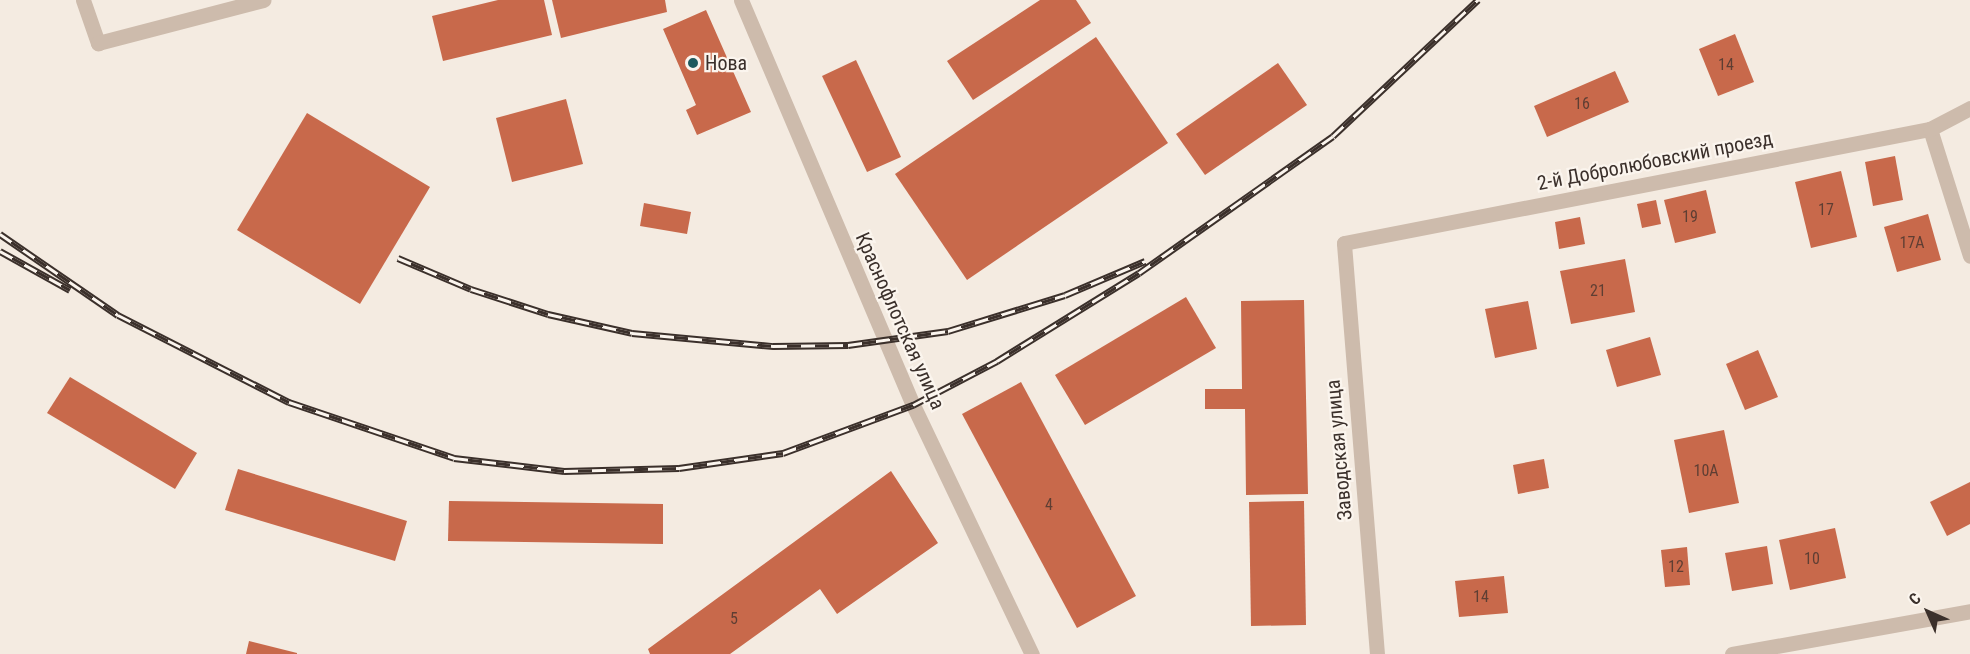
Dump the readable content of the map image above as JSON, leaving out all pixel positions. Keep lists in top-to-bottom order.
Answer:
{
  "streets": {
    "street": ["2-й Добролюбовский проезд", "Краснофлотская улица", "Заводская улица"]
  },
  "crossings": [
    ["2-й Добролюбовский проезд", "Заводская улица"]
  ],
  "places": ["Нова"],
  "house_numbers": [
    "14",
    "16",
    "17",
    "19",
    "17А",
    "21",
    "10А",
    "4",
    "10",
    "12",
    "14",
    "5"
  ],
  "north": "top left"
}
